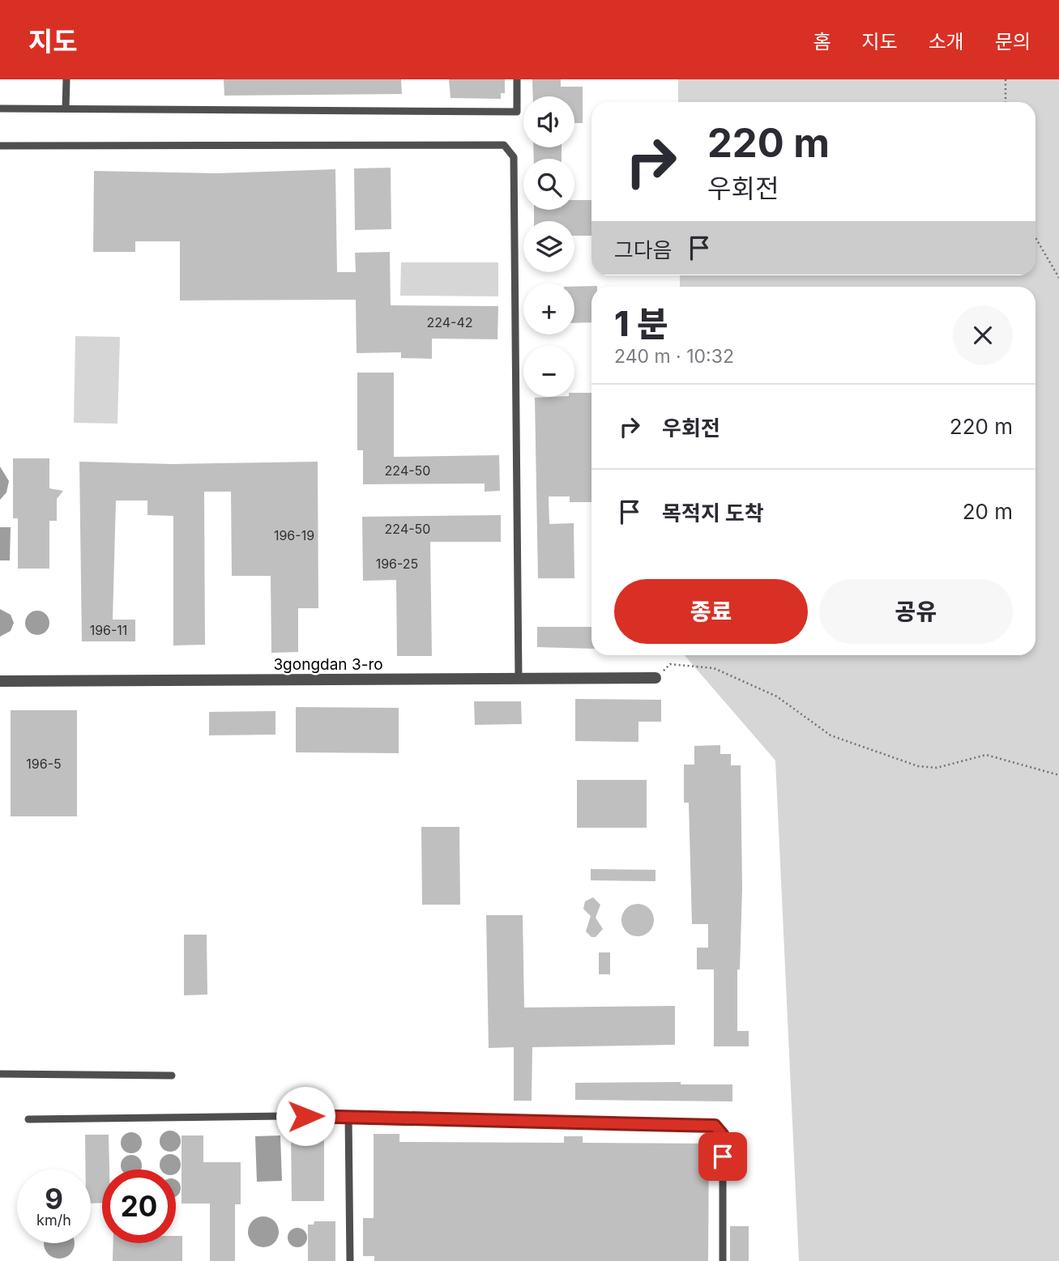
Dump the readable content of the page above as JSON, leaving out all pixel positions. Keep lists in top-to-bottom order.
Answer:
{
  "streets": {
    "street": ["3gongdan 3-ro"]
  },
  "house_numbers": [
    "224-42",
    "224-50",
    "224-50",
    "196-19",
    "196-25",
    "196-11",
    "196-5"
  ],
  "page": {
    "header": "지도",
    "nav": [
      "홈",
      "지도",
      "소개",
      "문의"
    ],
    "map_buttons": ["+", "−"],
    "turn": ["220 m", "우회전"],
    "then": "그다음",
    "heading": ["1 분", "240 m · 10:32"],
    "list": [
      {
        "name": "우회전",
        "value": "220 m"
      },
      {
        "name": "목적지 도착",
        "value": "20 m"
      }
    ],
    "buttons": ["종료", "공유"],
    "speed": "9 km/h",
    "limit": "20"
  }
}
